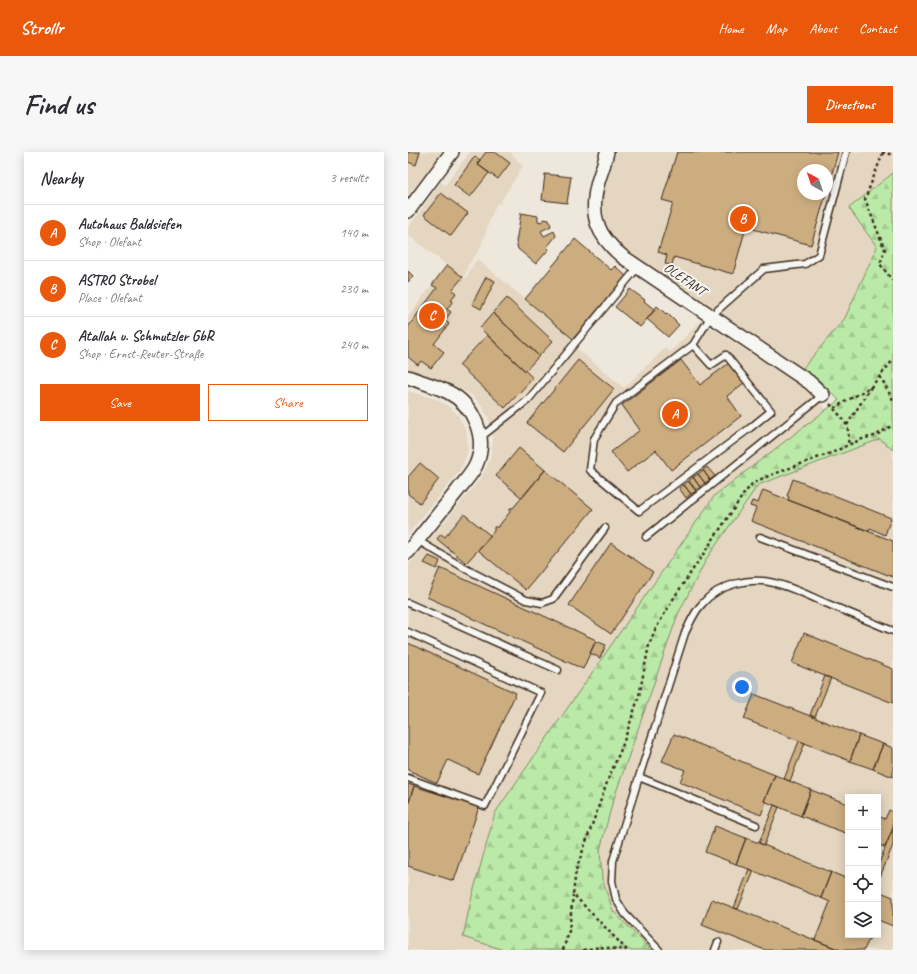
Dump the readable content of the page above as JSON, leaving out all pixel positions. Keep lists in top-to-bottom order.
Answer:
{
  "streets": {
    "street": ["OLEFANT"]
  },
  "north": "top left",
  "page": {
    "header": "Strollr",
    "nav": [
      "Home",
      "Map",
      "About",
      "Contact"
    ],
    "buttons": [
      "Directions",
      ["Save", "Share"]
    ],
    "title": "Find us",
    "heading": ["Nearby", "3 results"],
    "list": [
      {
        "mark": "A",
        "name": "Autohaus Baldsiefen",
        "note": "Shop · Olefant",
        "value": "140 m"
      },
      {
        "mark": "B",
        "name": "ASTRO Strobel",
        "note": "Place · Olefant",
        "value": "230 m"
      },
      {
        "mark": "C",
        "name": "Atallah u. Schmutzler GbR",
        "note": "Shop · Ernst-Reuter-Straße",
        "value": "240 m"
      }
    ],
    "pins": ["B", "C", "A"],
    "map_buttons": ["+", "−"]
  }
}
